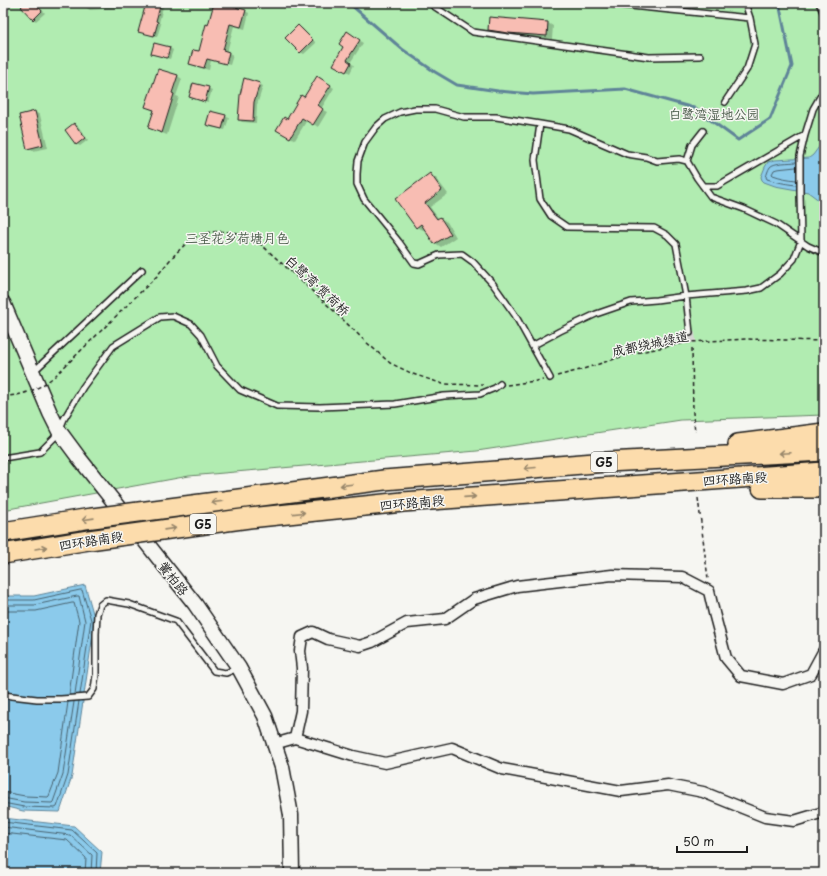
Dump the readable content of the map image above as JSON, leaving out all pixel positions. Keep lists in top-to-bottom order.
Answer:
{
  "streets": {
    "highway": ["G5", "四环路南段"],
    "street": ["黉柏路"],
    "path": ["白鹭湾·赏荷桥", "成都绕城绿道"]
  },
  "crossings": [
    ["白鹭湾·赏荷桥", "成都绕城绿道"]
  ],
  "parks": ["白鹭湾湿地公园", "三圣花乡荷塘月色"],
  "scale_bar": "50 m"
}
